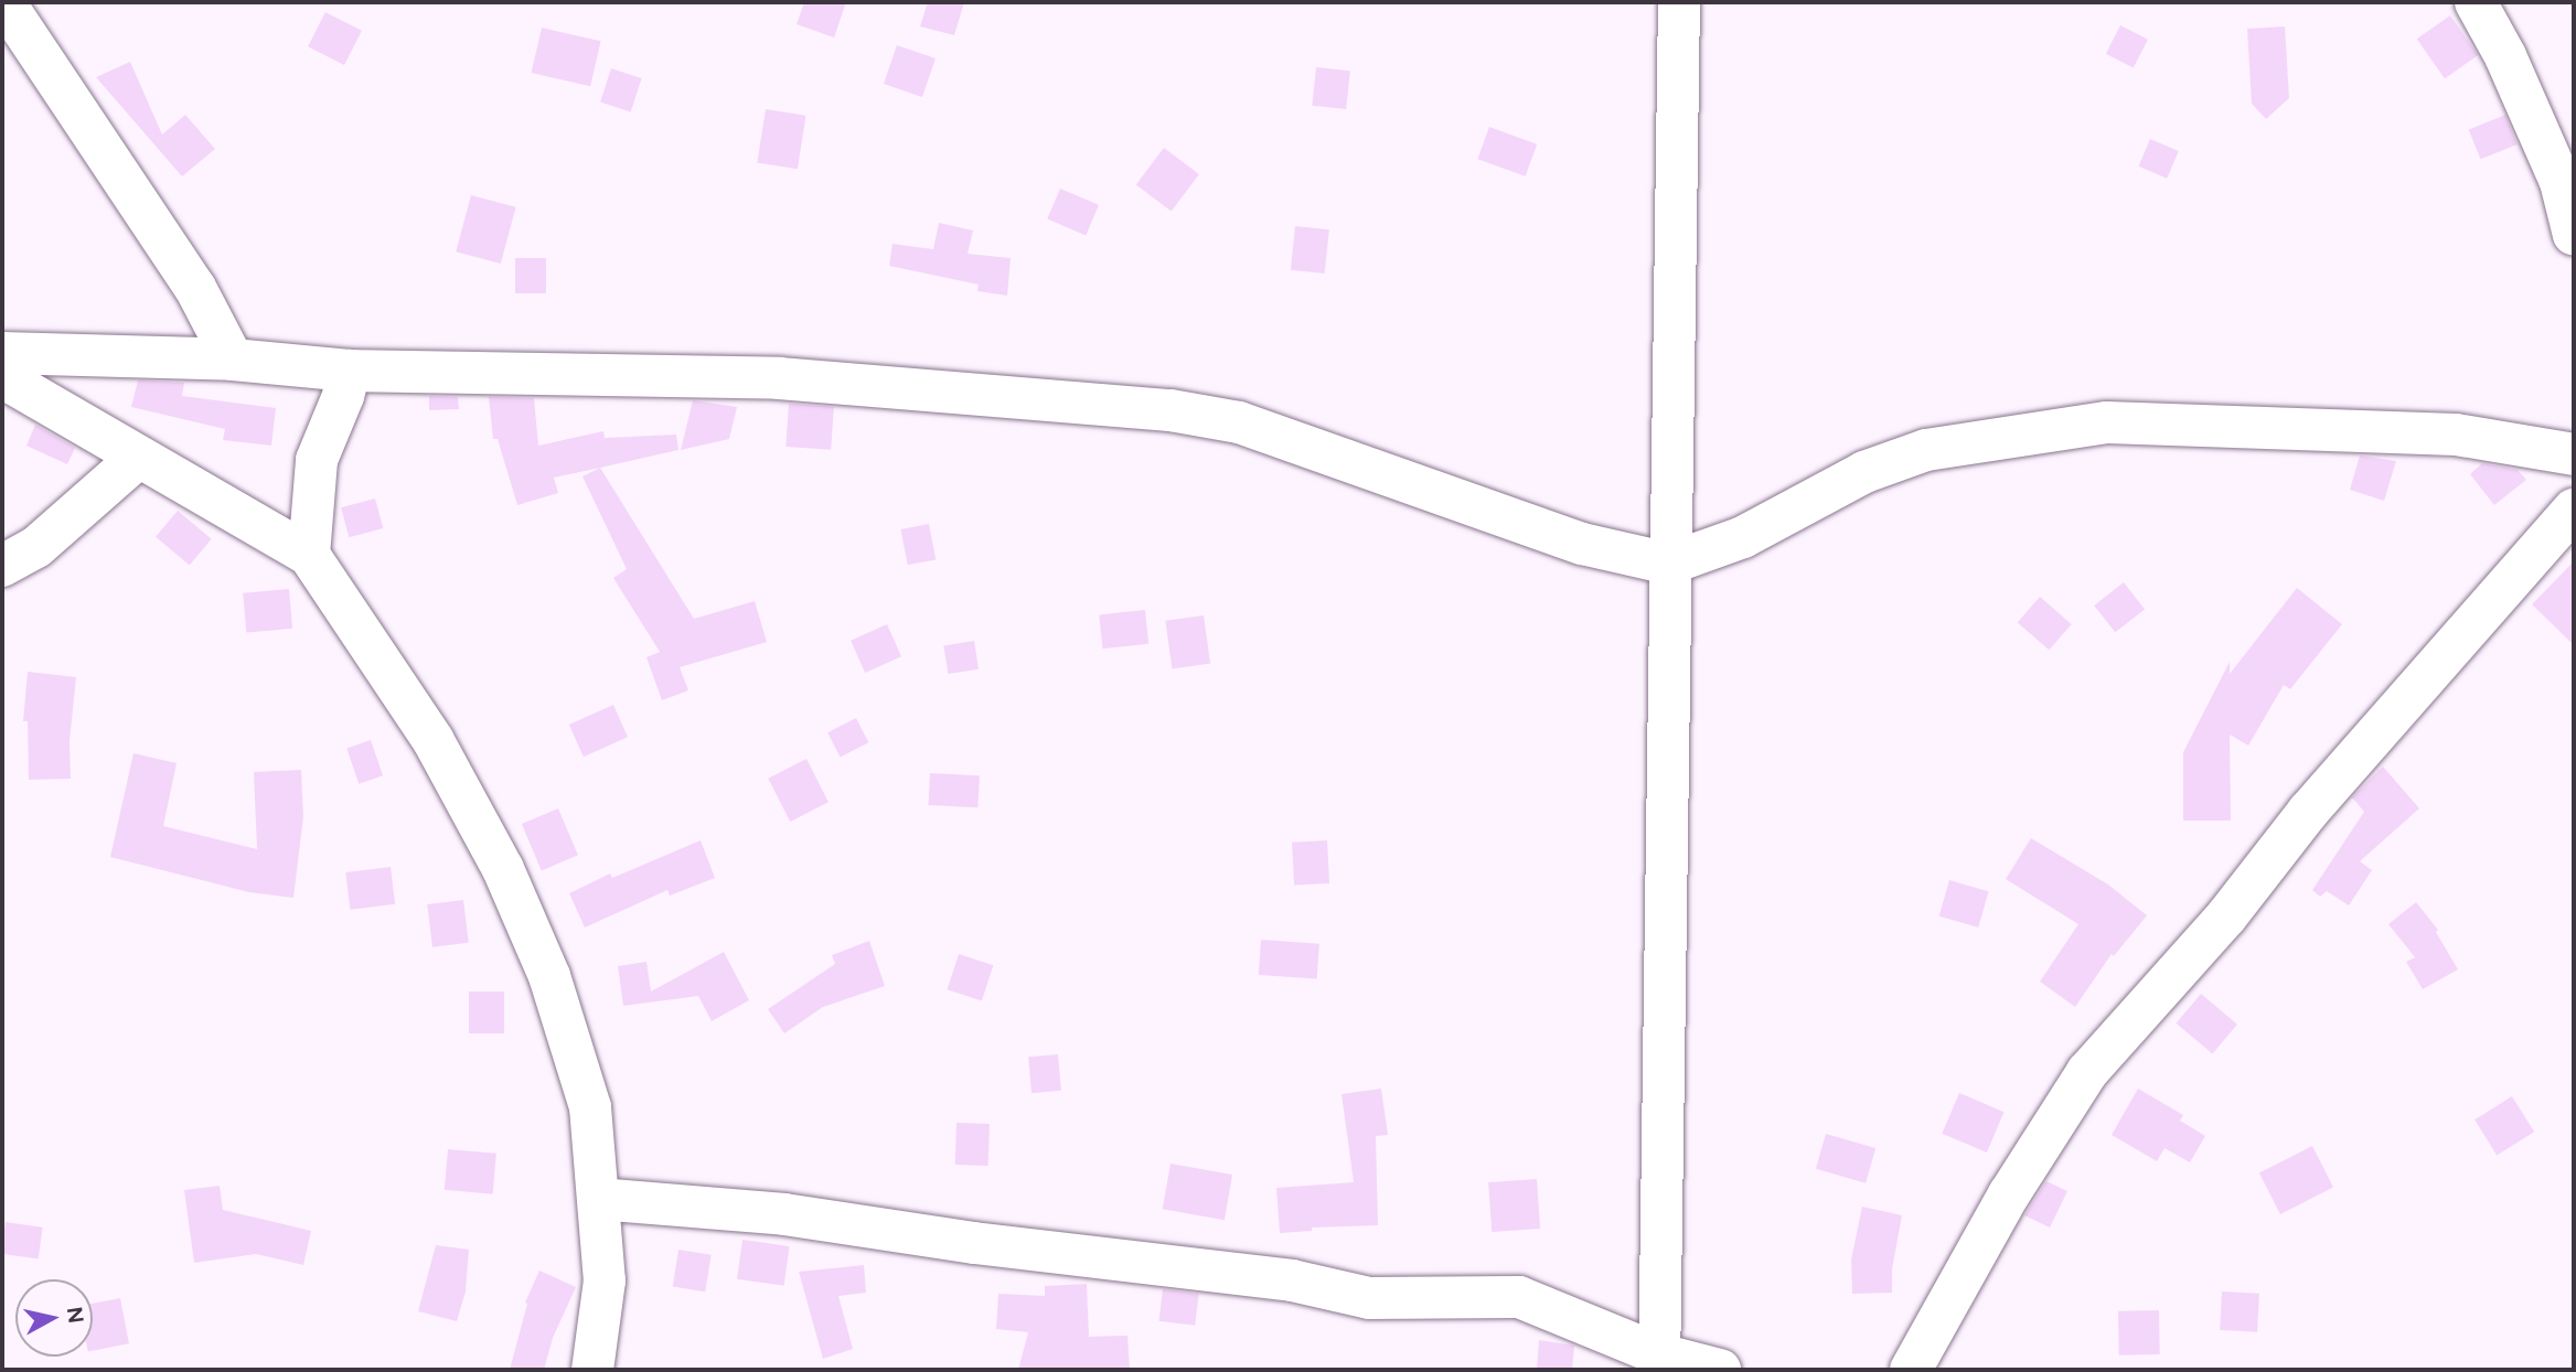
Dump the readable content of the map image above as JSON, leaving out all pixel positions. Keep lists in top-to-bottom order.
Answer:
{
  "north": "right"
}
